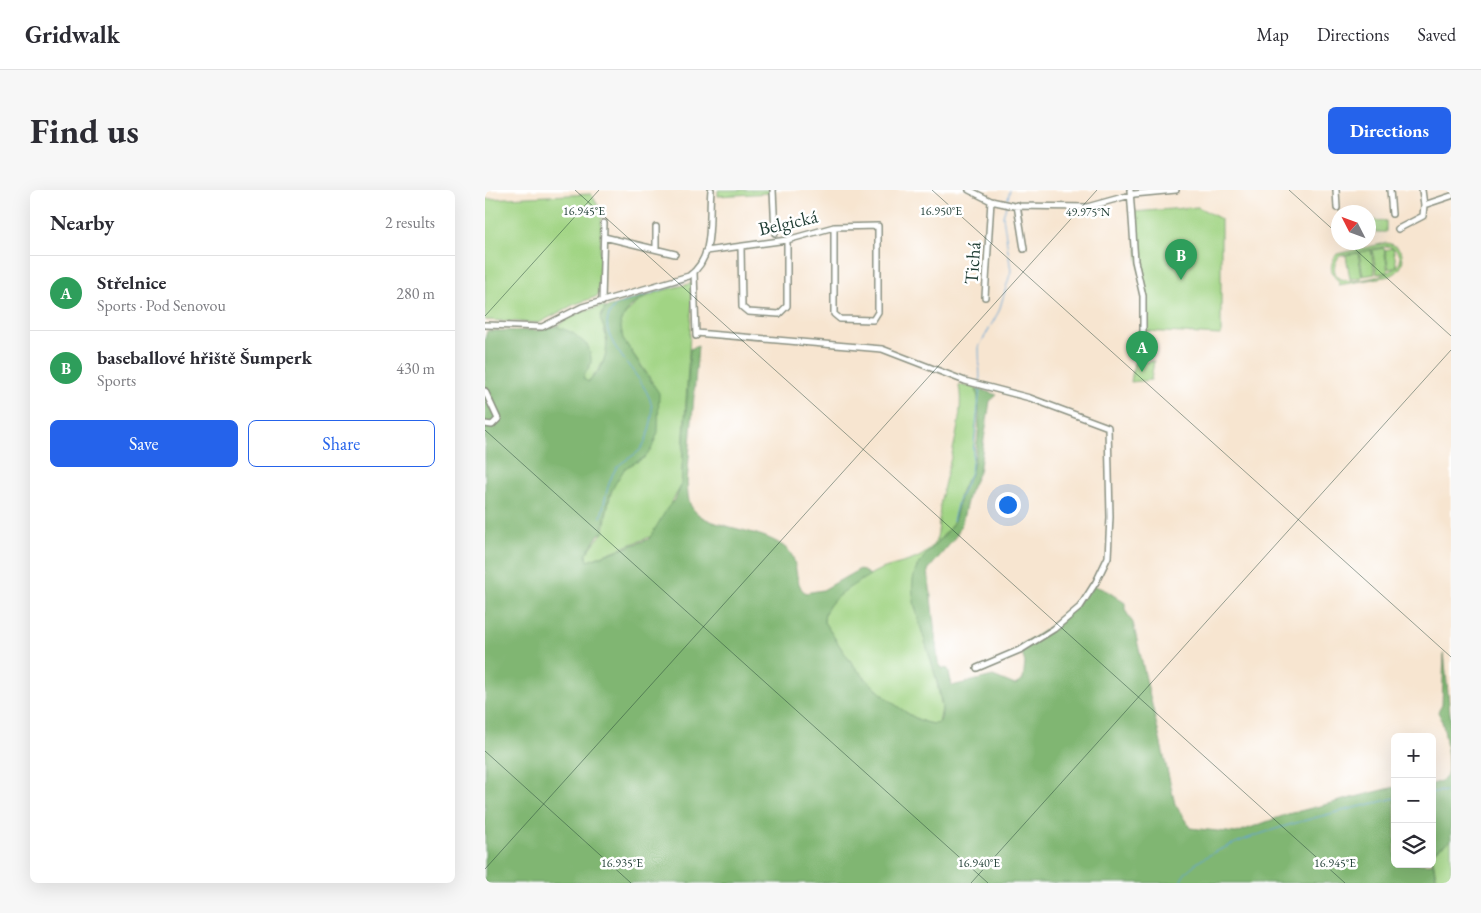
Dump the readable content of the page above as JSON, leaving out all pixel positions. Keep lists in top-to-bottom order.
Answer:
{
  "streets": {
    "street": ["Belgická", "Tichá"]
  },
  "north": "top left",
  "page": {
    "header": "Gridwalk",
    "nav": ["Map", "Directions", "Saved"],
    "buttons": [
      "Directions",
      ["Save", "Share"]
    ],
    "title": "Find us",
    "heading": ["Nearby", "2 results"],
    "pins": ["B", "A"],
    "list": [
      {
        "mark": "A",
        "name": "Střelnice",
        "note": "Sports · Pod Senovou",
        "value": "280 m"
      },
      {
        "mark": "B",
        "name": "baseballové hřiště Šumperk",
        "note": "Sports",
        "value": "430 m"
      }
    ],
    "map_buttons": ["+", "−"]
  },
  "coordinates": [
    "16.945°E",
    "16.950°E",
    "49.975°N",
    "16.935°E",
    "16.940°E"
  ]
}
